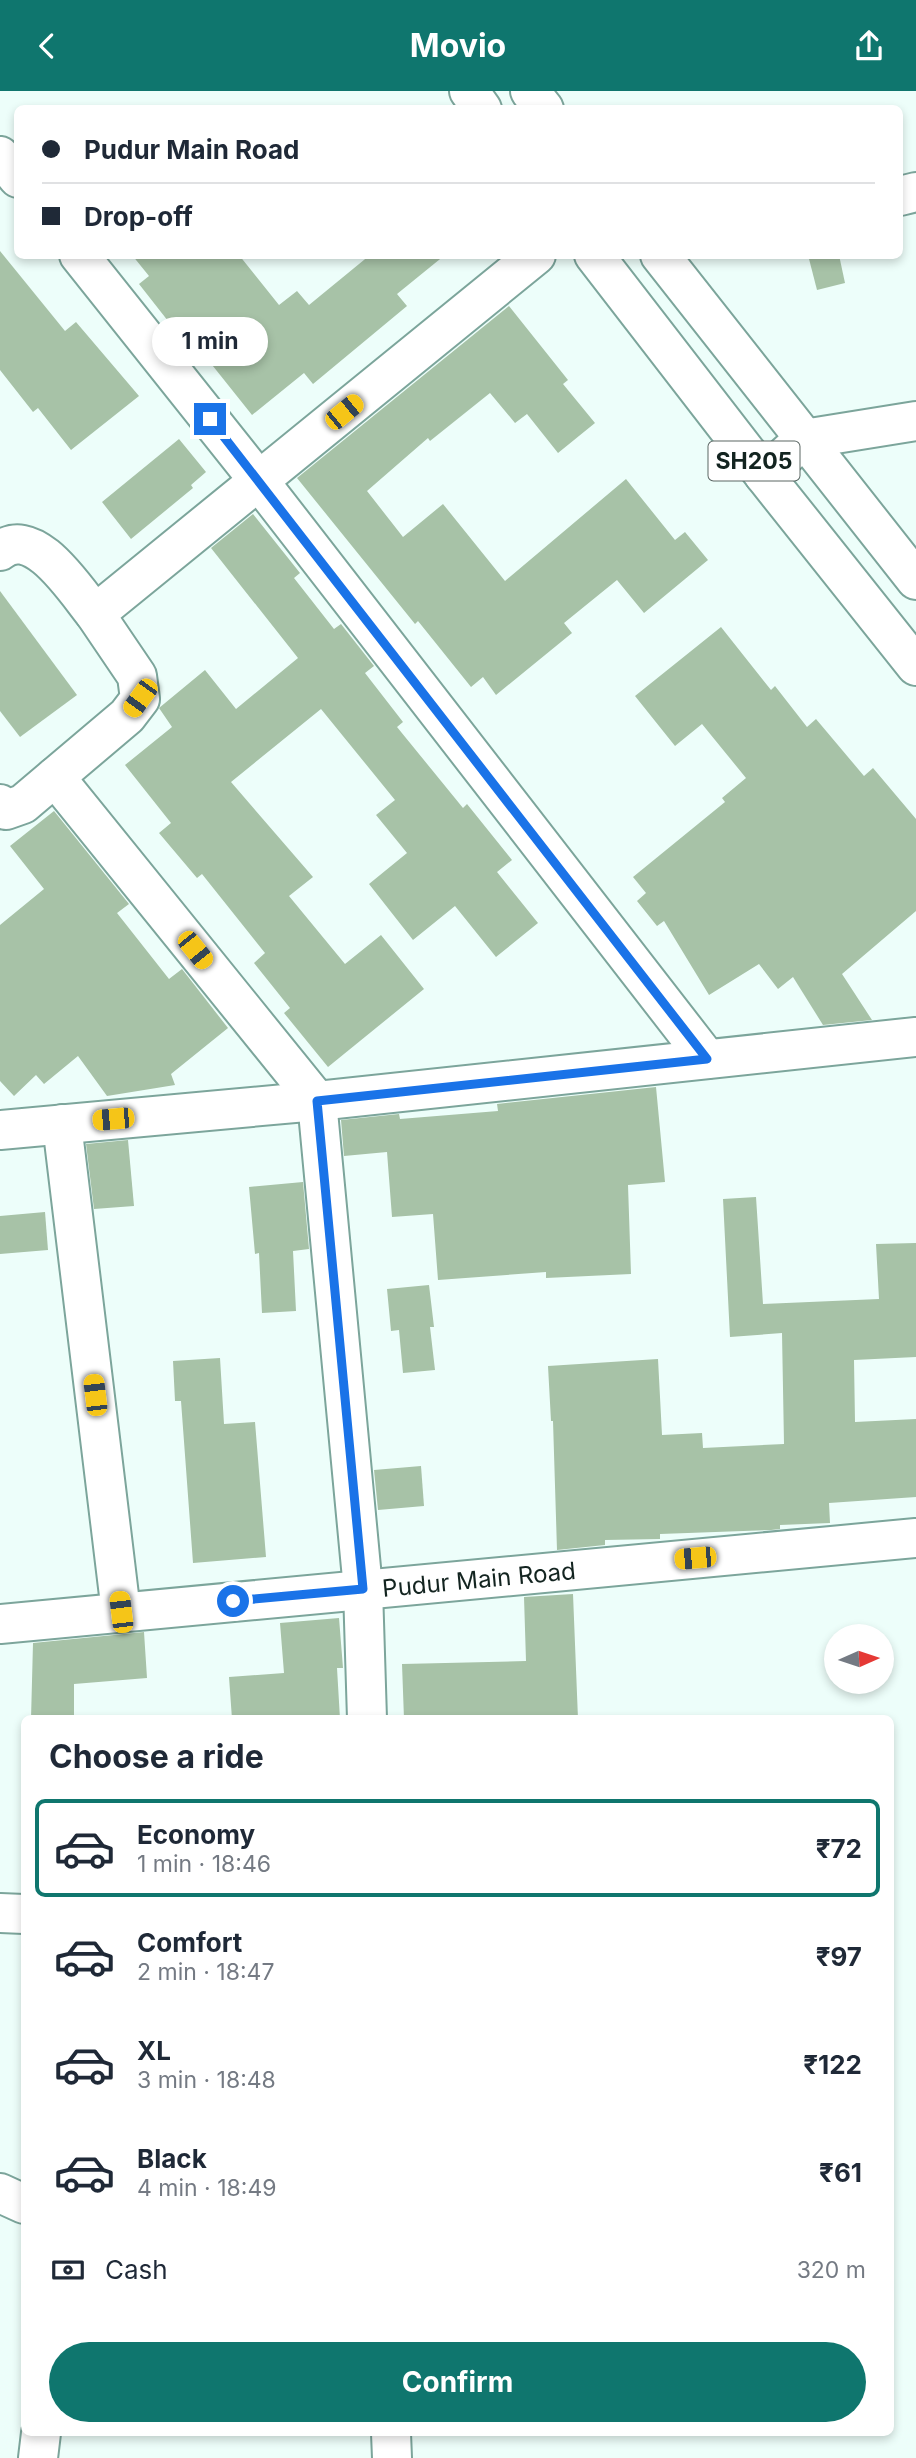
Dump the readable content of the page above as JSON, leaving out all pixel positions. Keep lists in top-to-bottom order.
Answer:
{
  "streets": {
    "street": ["SH205", "Pudur Main Road"]
  },
  "north": "right",
  "page": {
    "header": "Movio",
    "banner": ["Pudur Main Road", "Drop-off"],
    "bubble": "1 min",
    "heading": "Choose a ride",
    "list": [
      {
        "name": "Economy",
        "note": "1 min · 18:46",
        "value": "₹72"
      },
      {
        "name": "Comfort",
        "note": "2 min · 18:47",
        "value": "₹97"
      },
      {
        "name": "XL",
        "note": "3 min · 18:48",
        "value": "₹122"
      },
      {
        "name": "Black",
        "note": "4 min · 18:49",
        "value": "₹61"
      }
    ],
    "pay": ["Cash", "320 m"],
    "buttons": "Confirm"
  }
}
